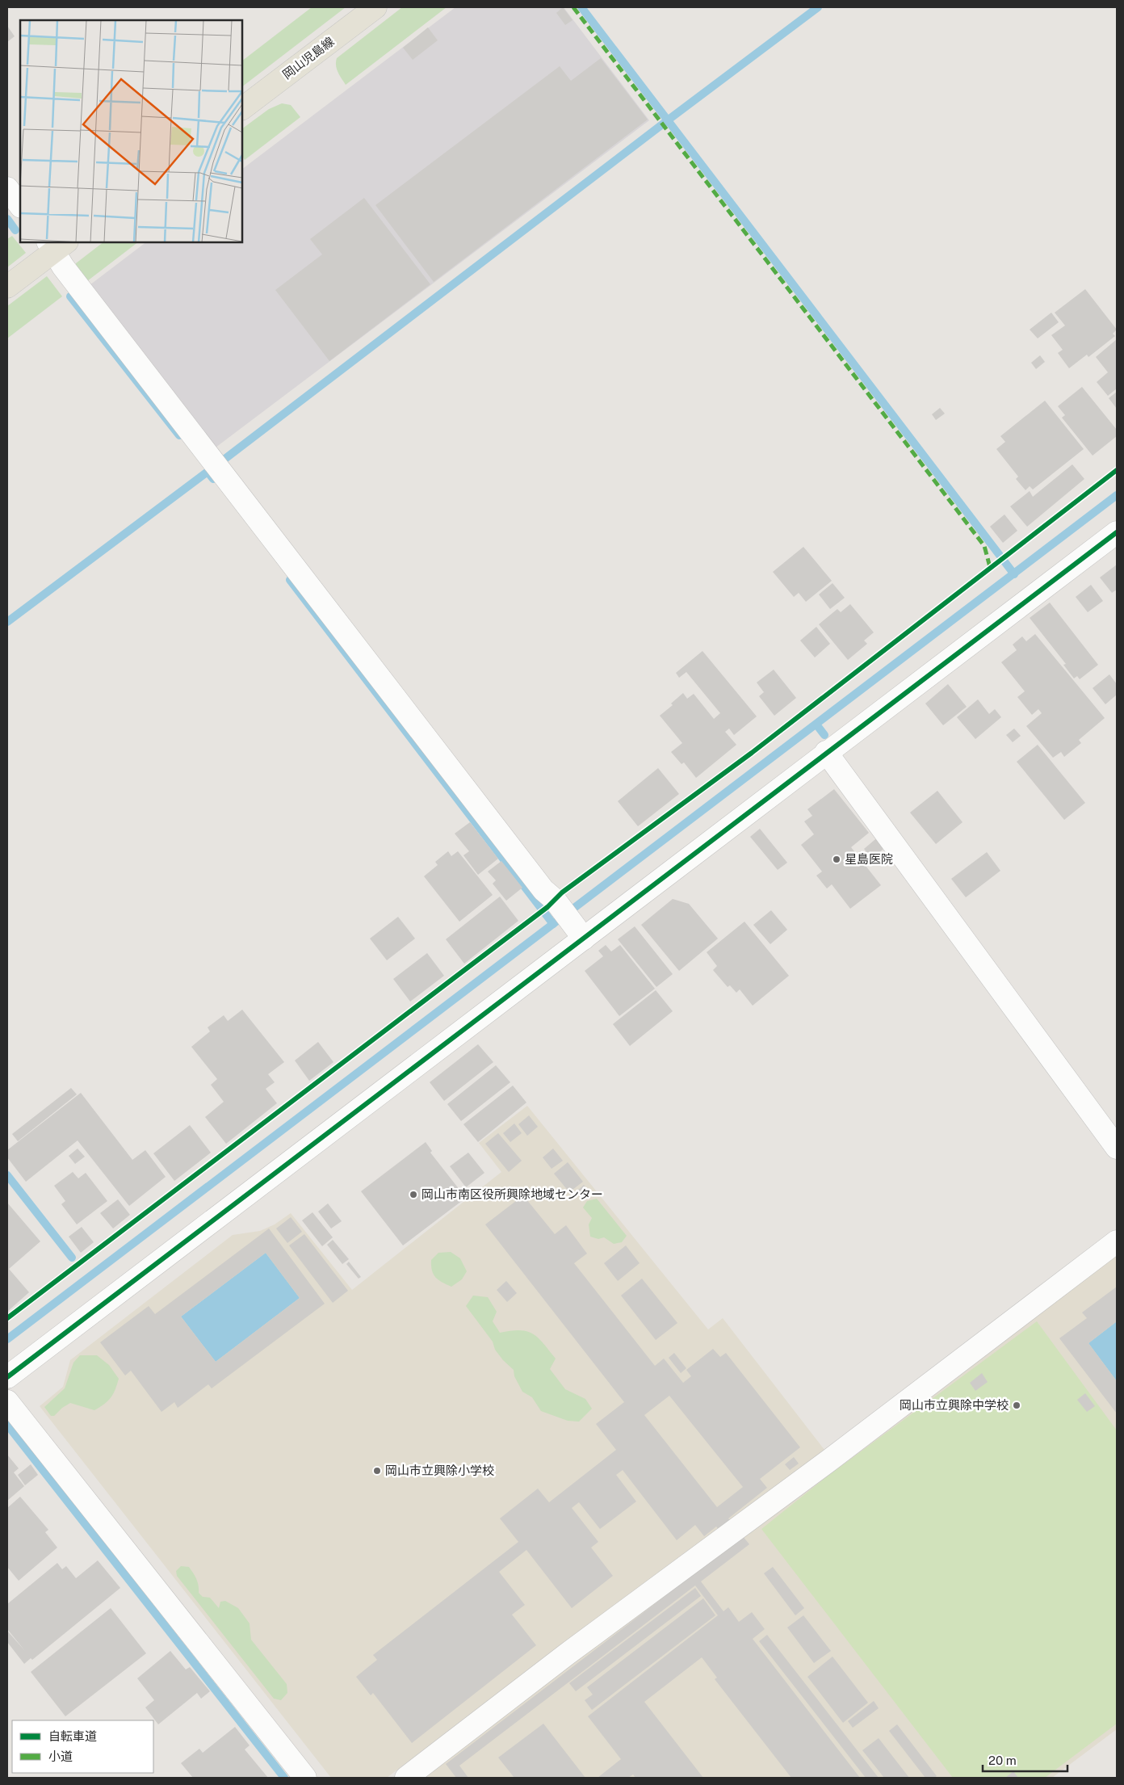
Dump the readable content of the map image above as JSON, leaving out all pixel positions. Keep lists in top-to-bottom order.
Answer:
{
  "streets": {
    "main road": ["岡山児島線"]
  },
  "places": [
    "星島医院",
    "岡山市南区役所興除地域センター",
    "岡山市立興除中学校",
    "岡山市立興除小学校"
  ],
  "legend": ["自転車道", "小道"],
  "scale_bar": "20 m"
}
